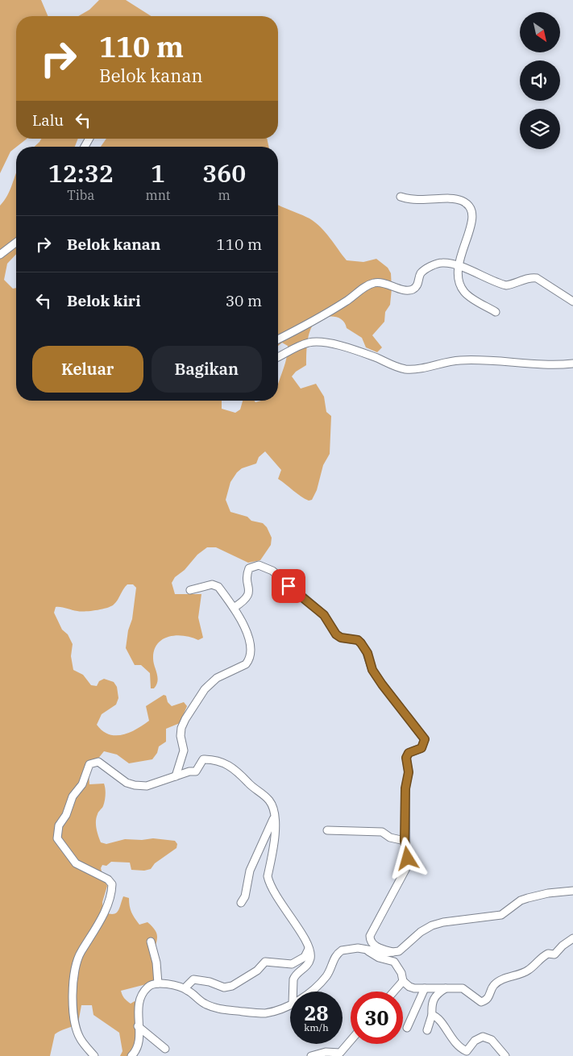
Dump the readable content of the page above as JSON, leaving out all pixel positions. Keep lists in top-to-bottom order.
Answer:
{
  "north": "bottom right",
  "page": {
    "turn": ["110 m", "Belok kanan"],
    "then": "Lalu",
    "eta": [
      "12:32",
      "Tiba",
      "1",
      "mnt",
      "360",
      "m"
    ],
    "list": [
      {
        "name": "Belok kanan",
        "value": "110 m"
      },
      {
        "name": "Belok kiri",
        "value": "30 m"
      }
    ],
    "buttons": ["Keluar", "Bagikan"],
    "speed": "28 km/h",
    "limit": "30"
  }
}
